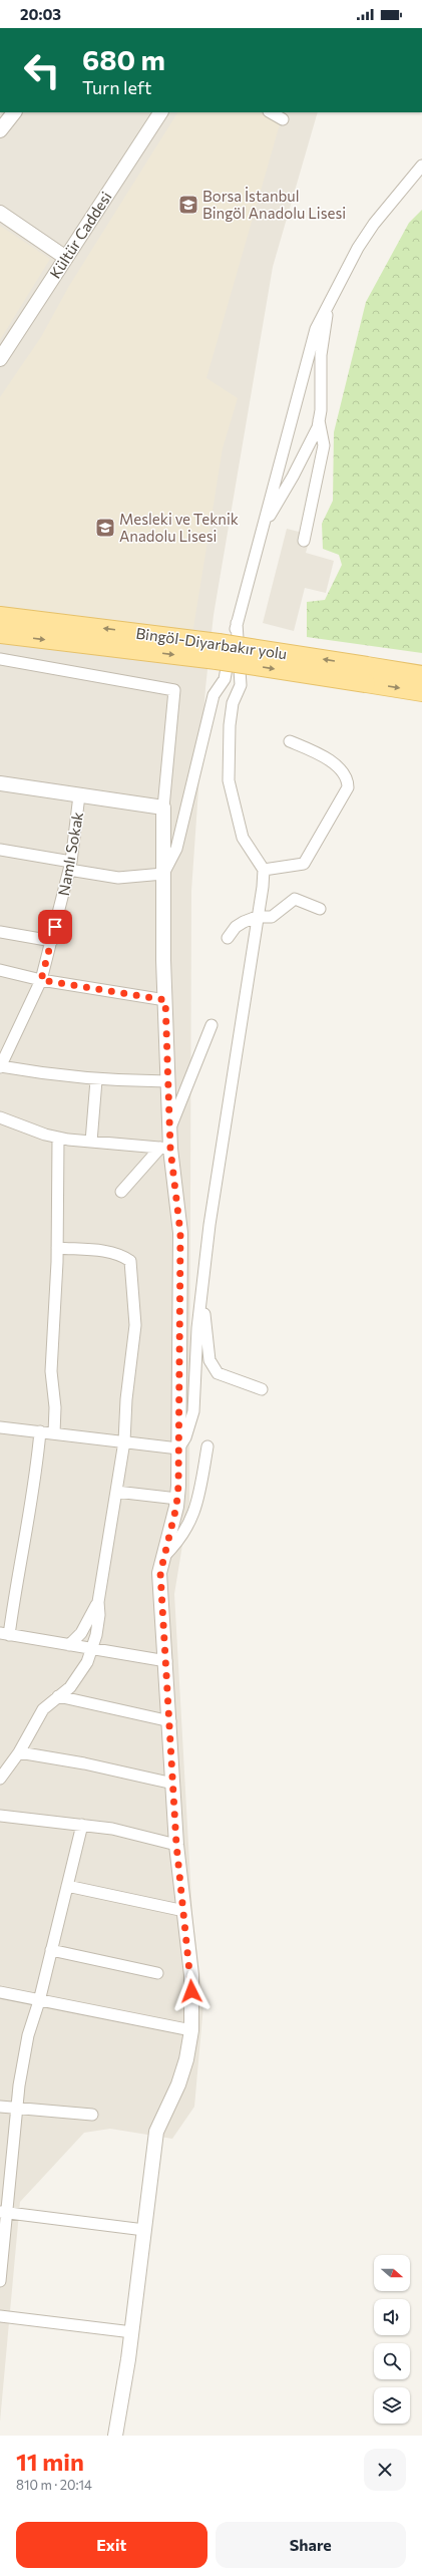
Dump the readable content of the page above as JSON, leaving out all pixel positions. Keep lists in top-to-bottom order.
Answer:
{
  "streets": {
    "main road": ["Bingöl-Diyarbakır yolu"],
    "street": ["Kültür Caddesi", "Namlı Sokak"]
  },
  "places": {
    "school or university": ["Borsa İstanbul Bingöl Anadolu Lisesi", "Mesleki ve Teknik Anadolu Lisesi"]
  },
  "north": "right",
  "page": {
    "status": "20:03",
    "turn": ["680 m", "Turn left"],
    "heading": ["11 min", "810 m · 20:14"],
    "buttons": ["Exit", "Share"]
  }
}
